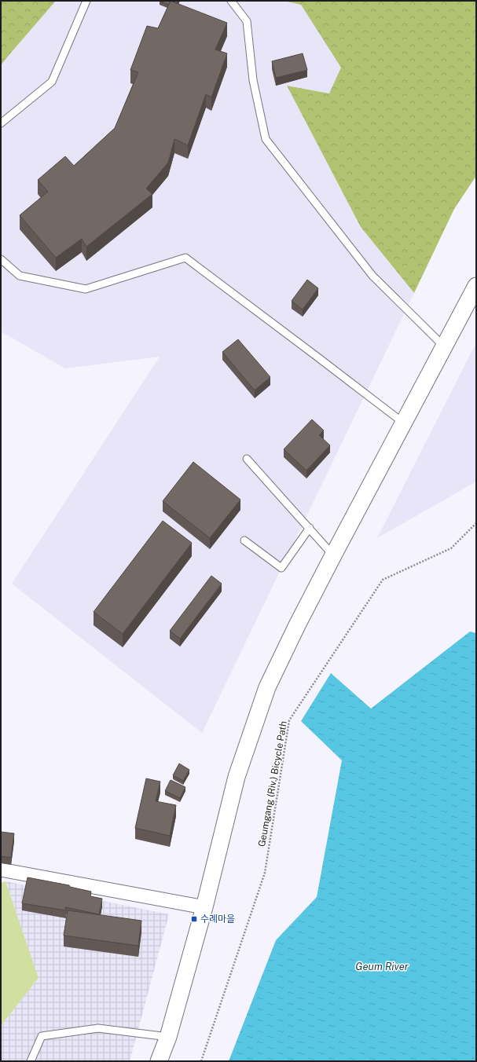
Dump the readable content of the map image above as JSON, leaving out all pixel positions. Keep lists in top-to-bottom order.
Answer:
{
  "streets": {
    "path": ["Geumgang (Riv.) Bicycle Path"]
  },
  "water": ["Geum River"],
  "places": {
    "transit": ["수례마을"]
  }
}
